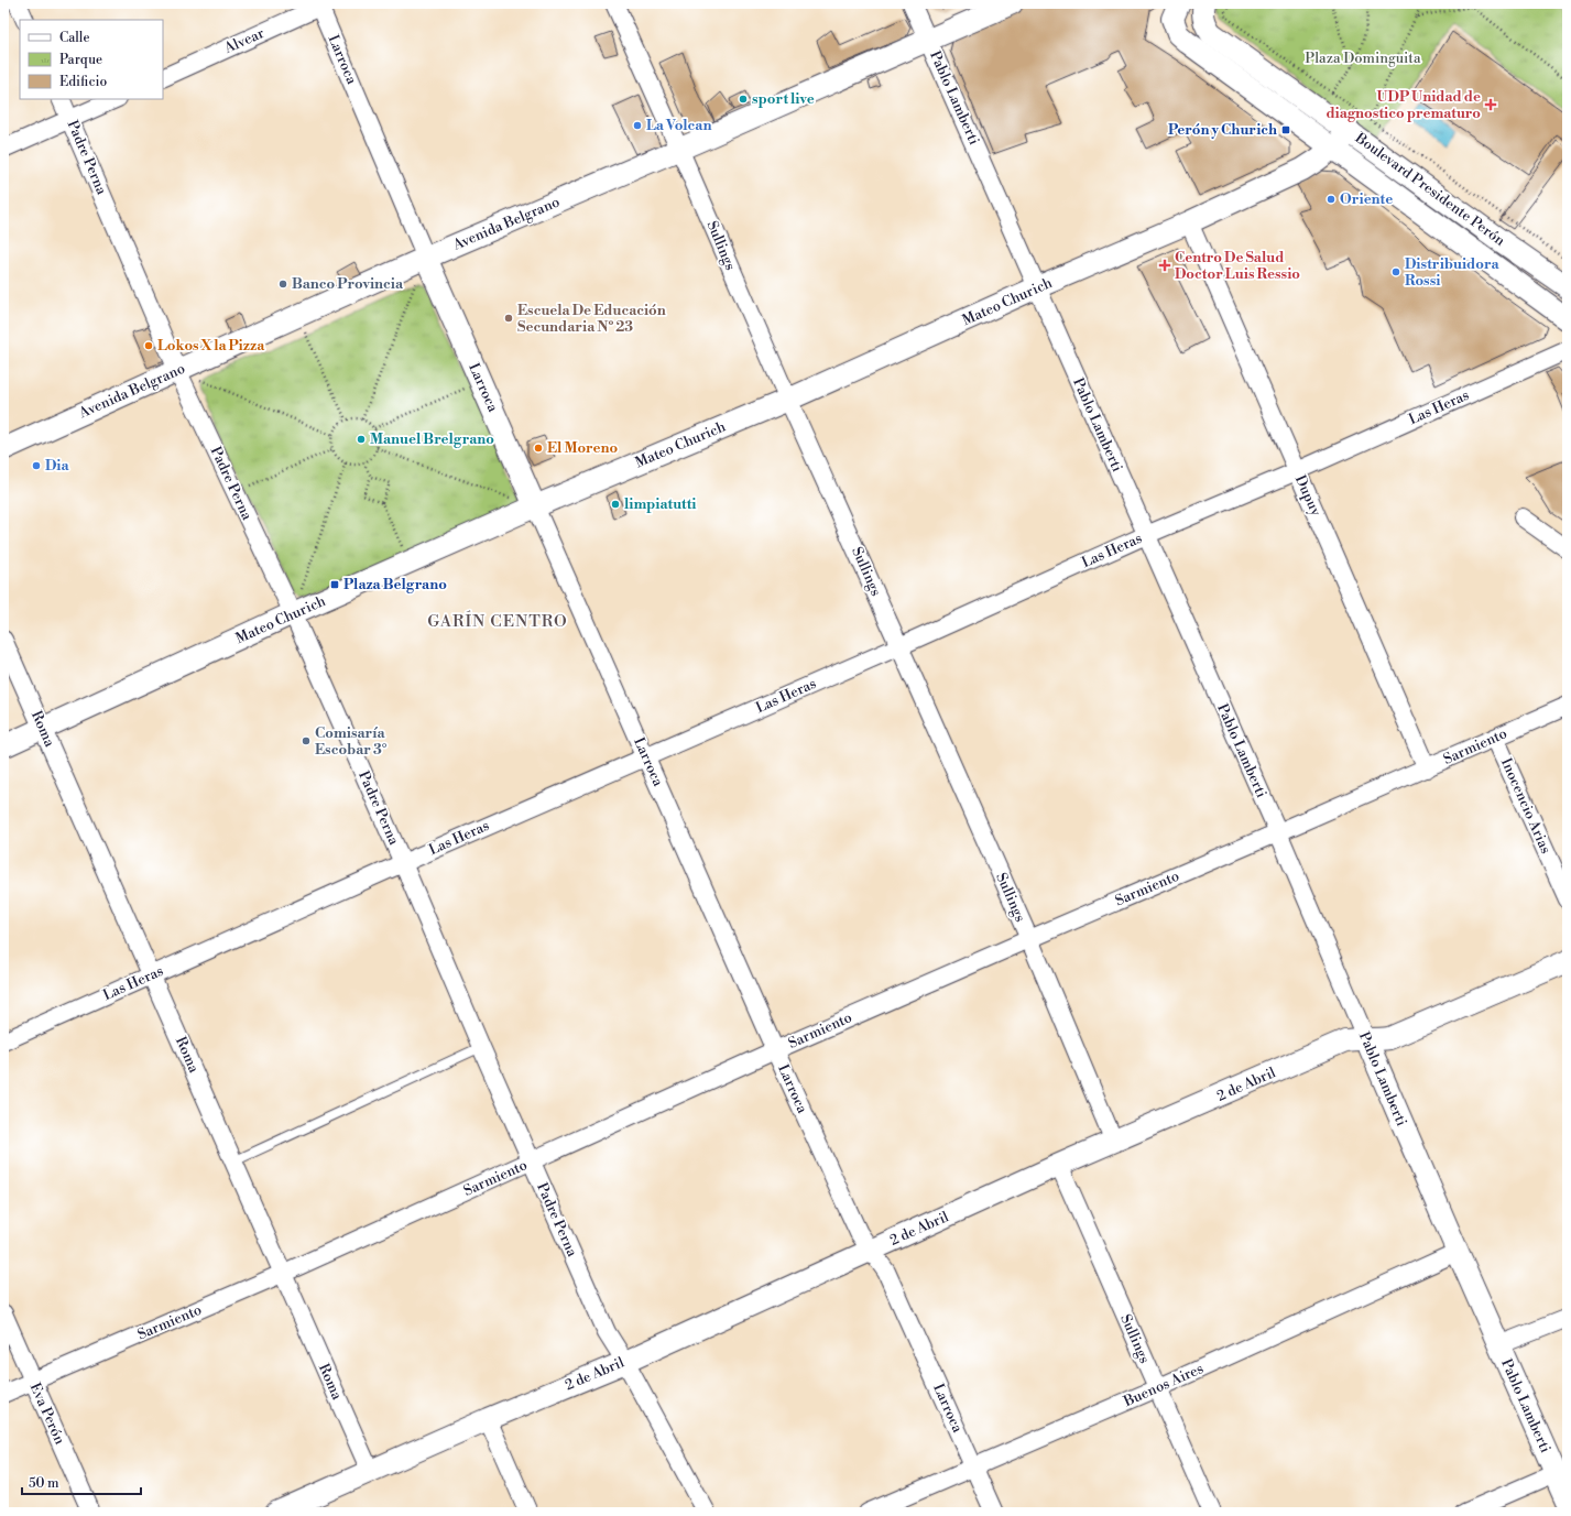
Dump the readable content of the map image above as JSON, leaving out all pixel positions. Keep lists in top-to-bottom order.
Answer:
{
  "streets": {
    "street": [
      "Alvear",
      "Larroca",
      "Pablo Lamberti",
      "Padre Perna",
      "Boulevard Presidente Perón",
      "Avenida Belgrano",
      "Sullings",
      "Mateo Churich",
      "Las Heras",
      "Dupuy",
      "Roma",
      "Sarmiento",
      "Inocencio Arias",
      "2 de Abril",
      "Buenos Aires",
      "Eva Perón"
    ]
  },
  "crossings": [
    ["Alvear", "Larroca"],
    ["Larroca", "Avenida Belgrano"],
    ["Larroca", "Mateo Churich"],
    ["Larroca", "Las Heras"],
    ["Larroca", "Sarmiento"],
    ["Larroca", "2 de Abril"],
    ["Larroca", "Buenos Aires"],
    ["Pablo Lamberti", "Avenida Belgrano"],
    ["Pablo Lamberti", "Mateo Churich"],
    ["Pablo Lamberti", "Las Heras"],
    ["Pablo Lamberti", "Sarmiento"],
    ["Pablo Lamberti", "2 de Abril"],
    ["Pablo Lamberti", "Buenos Aires"],
    ["Padre Perna", "Avenida Belgrano"],
    ["Padre Perna", "Mateo Churich"],
    ["Padre Perna", "Las Heras"],
    ["Padre Perna", "Sarmiento"],
    ["Padre Perna", "2 de Abril"],
    ["Boulevard Presidente Perón", "Mateo Churich"],
    ["Avenida Belgrano", "Sullings"],
    ["Sullings", "Mateo Churich"],
    ["Sullings", "Las Heras"],
    ["Sullings", "Sarmiento"],
    ["Sullings", "2 de Abril"],
    ["Sullings", "Buenos Aires"],
    ["Mateo Churich", "Dupuy"],
    ["Mateo Churich", "Roma"],
    ["Las Heras", "Dupuy"],
    ["Las Heras", "Roma"],
    ["Dupuy", "Sarmiento"],
    ["Roma", "Sarmiento"],
    ["Roma", "2 de Abril"],
    ["Sarmiento", "Inocencio Arias"],
    ["Sarmiento", "Eva Perón"]
  ],
  "districts": ["GARÍN CENTRO"],
  "parks": ["Plaza Dominguita"],
  "places": {
    "other": [
      "sport live",
      "La Volcan",
      "Oriente",
      "Distribuidora Rossi",
      "Banco Provincia",
      "Escuela De Educación Secundaria Nº 23",
      "Lokos X la Pizza",
      "Manuel Brelgrano",
      "El Moreno",
      "Dia",
      "limpiatutti",
      "Comisaría Escobar 3°"
    ],
    "health": ["UDP Unidad de diagnostico prematuro", "Centro De Salud Doctor Luis Ressio"],
    "transit": ["Perón y Churich", "Plaza Belgrano"]
  },
  "legend": ["Calle", "Parque", "Edificio"],
  "scale_bar": "50 m"
}
